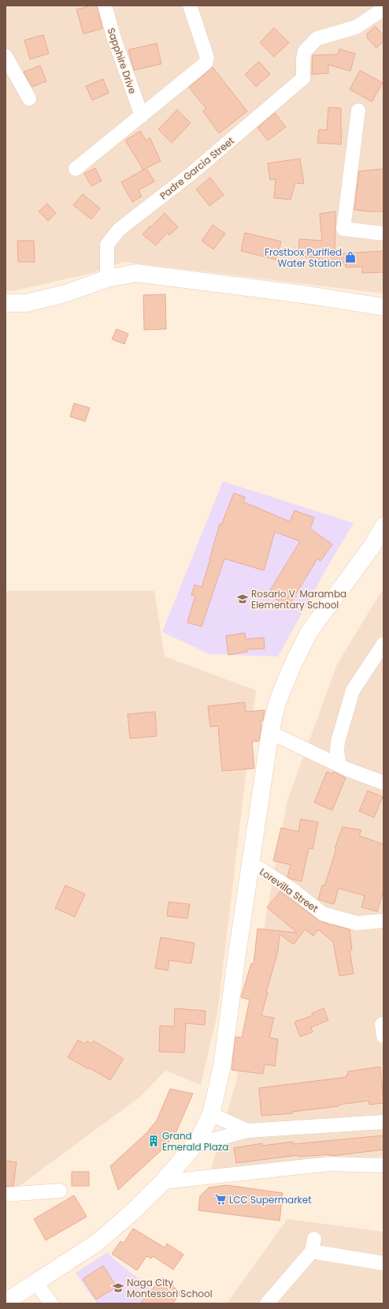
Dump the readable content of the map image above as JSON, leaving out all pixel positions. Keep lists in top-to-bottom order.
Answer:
{
  "streets": {
    "street": ["Sapphire Drive", "Padre Garcia Street", "Lorevilla Street"]
  },
  "places": {
    "shop": ["Frostbox Purified Water Station"],
    "school or university": ["Rosario V. Maramba Elementary School", "Naga City Montessori School"],
    "building": ["Grand Emerald Plaza"],
    "supermarket": ["LCC Supermarket"]
  }
}
